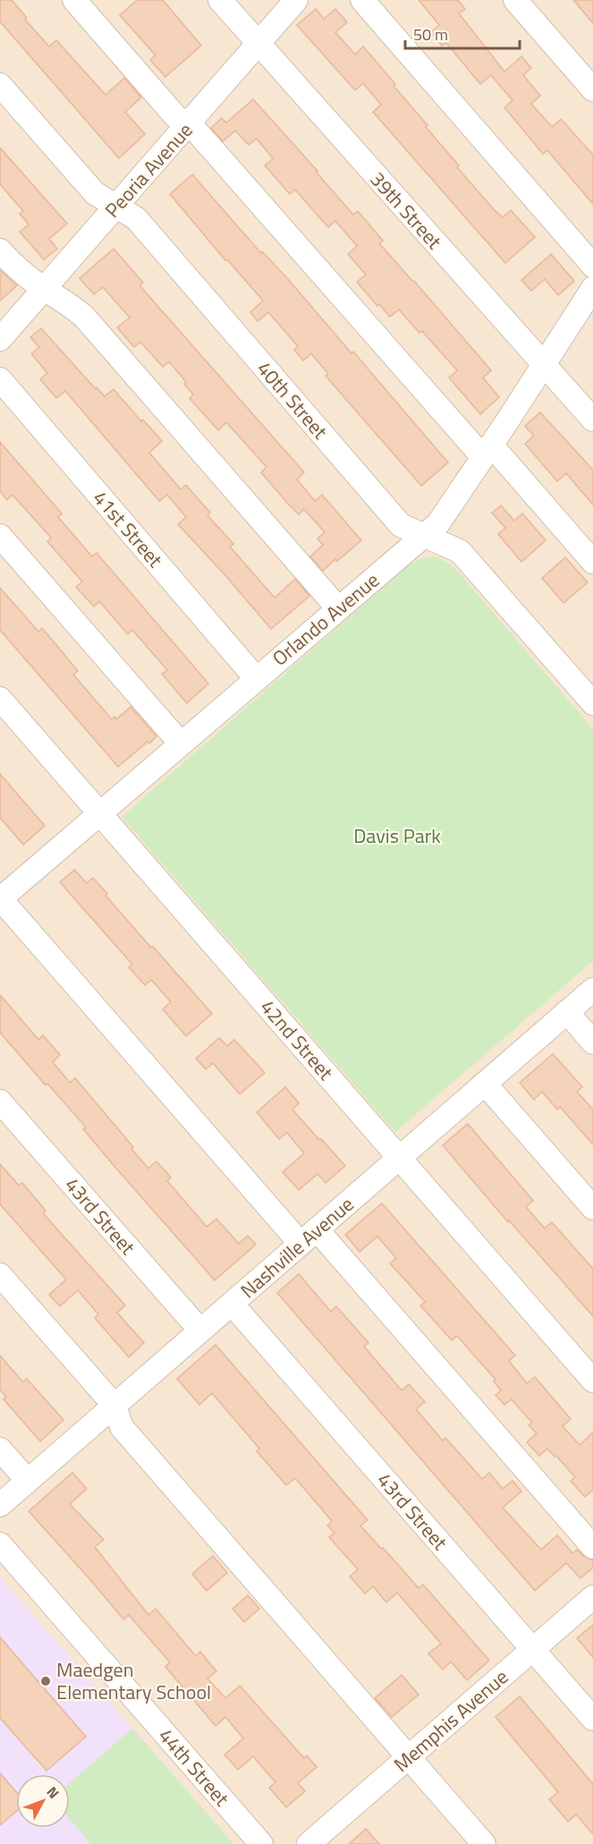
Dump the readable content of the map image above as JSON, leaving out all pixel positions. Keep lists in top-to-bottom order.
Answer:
{
  "streets": {
    "street": [
      "Peoria Avenue",
      "39th Street",
      "40th Street",
      "41st Street",
      "Orlando Avenue",
      "42nd Street",
      "43rd Street",
      "Nashville Avenue",
      "Memphis Avenue",
      "44th Street"
    ]
  },
  "crossings": [
    ["Peoria Avenue", "39th Street"],
    ["Peoria Avenue", "40th Street"],
    ["39th Street", "Orlando Avenue"],
    ["40th Street", "Orlando Avenue"],
    ["41st Street", "Orlando Avenue"],
    ["Orlando Avenue", "42nd Street"],
    ["42nd Street", "Nashville Avenue"],
    ["43rd Street", "Nashville Avenue"],
    ["43rd Street", "Memphis Avenue"]
  ],
  "parks": ["Davis Park"],
  "places": ["Maedgen Elementary School"],
  "scale_bar": "50 m",
  "north": "top right"
}
